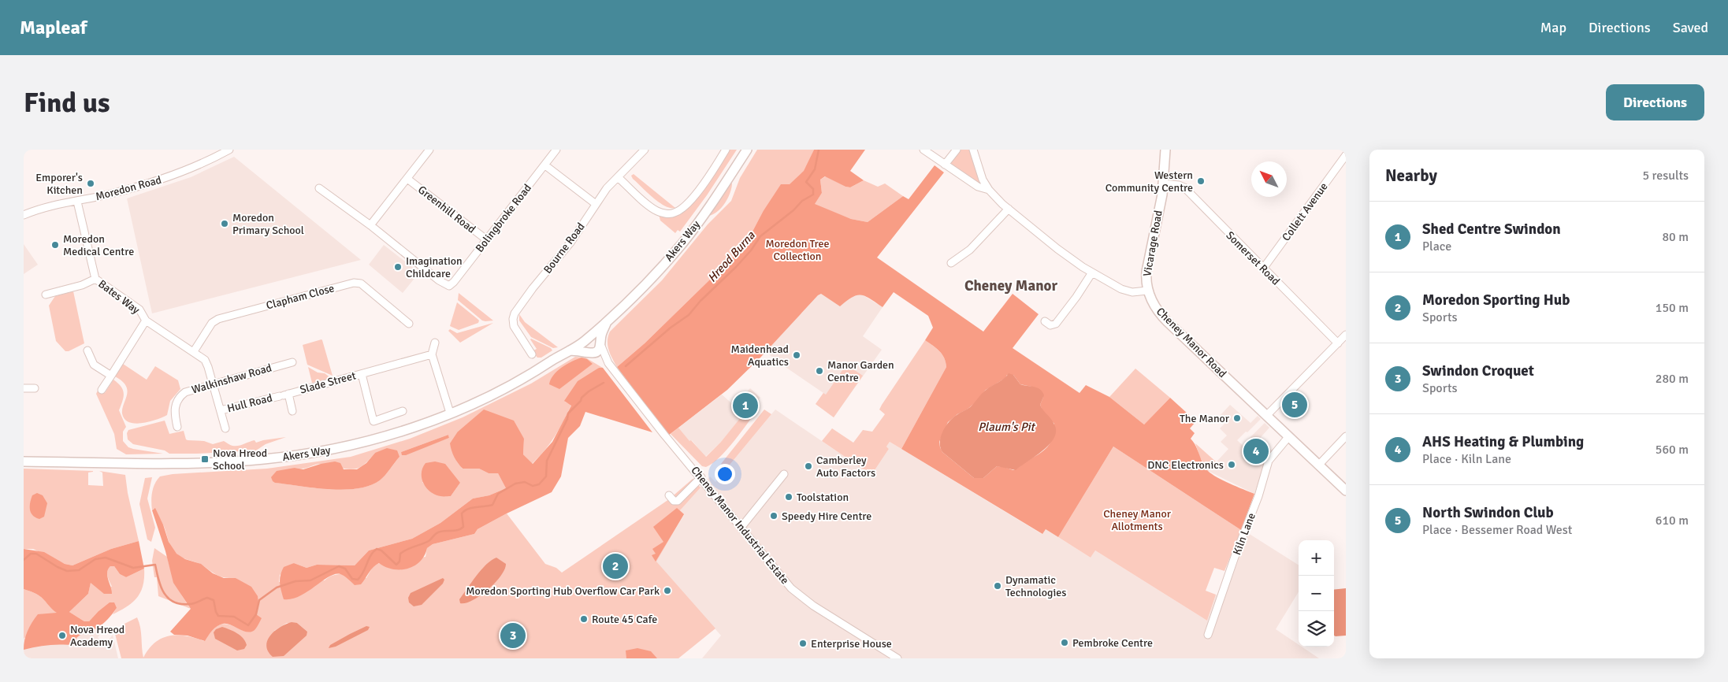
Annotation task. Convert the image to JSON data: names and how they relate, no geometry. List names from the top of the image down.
{
  "streets": {
    "main road": ["Akers Way", "Vicarage Road", "Cheney Manor Road"],
    "street": [
      "Moredon Road",
      "Greenhill Road",
      "Collett Avenue",
      "Bolingbroke Road",
      "Bourne Road",
      "Somerset Road",
      "Bates Way",
      "Clapham Close",
      "Walkinshaw Road",
      "Slade Street",
      "Hull Road",
      "Cheney Manor Industrial Estate",
      "Kiln Lane"
    ]
  },
  "crossings": [
    ["Moredon Road", "Bates Way"],
    ["Greenhill Road", "Bolingbroke Road"],
    ["Collett Avenue", "Somerset Road"],
    ["Akers Way", "Cheney Manor Industrial Estate"],
    ["Vicarage Road", "Somerset Road"],
    ["Vicarage Road", "Cheney Manor Road"],
    ["Bates Way", "Clapham Close"],
    ["Bates Way", "Walkinshaw Road"],
    ["Bates Way", "Hull Road"],
    ["Cheney Manor Road", "Kiln Lane"],
    ["Walkinshaw Road", "Hull Road"],
    ["Slade Street", "Hull Road"]
  ],
  "districts": ["Cheney Manor"],
  "water": ["Hreod Burna", "Plaum's Pit"],
  "parks": ["Moredon Tree Collection", "Cheney Manor Allotments"],
  "places": {
    "other": [
      "Western Community Centre",
      "Emporer's Kitchen",
      "Moredon Primary School",
      "Moredon Medical Centre",
      "Imagination Childcare",
      "Maidenhead Aquatics",
      "Manor Garden Centre",
      "The Manor",
      "DNC Electronics",
      "Camberley Auto Factors",
      "Toolstation",
      "Speedy Hire Centre",
      "Dynamatic Technologies",
      "Moredon Sporting Hub Overflow Car Park",
      "Route 45 Cafe",
      "Nova Hreod Academy",
      "Pembroke Centre",
      "Enterprise House"
    ],
    "transit": ["Nova Hreod School"]
  },
  "north": "top left",
  "page": {
    "header": "Mapleaf",
    "nav": ["Map", "Directions", "Saved"],
    "buttons": "Directions",
    "title": "Find us",
    "heading": ["Nearby", "5 results"],
    "list": [
      {
        "mark": "1",
        "name": "Shed Centre Swindon",
        "note": "Place",
        "value": "80 m"
      },
      {
        "mark": "2",
        "name": "Moredon Sporting Hub",
        "note": "Sports",
        "value": "150 m"
      },
      {
        "mark": "3",
        "name": "Swindon Croquet",
        "note": "Sports",
        "value": "280 m"
      },
      {
        "mark": "4",
        "name": "AHS Heating & Plumbing",
        "note": "Place · Kiln Lane",
        "value": "560 m"
      },
      {
        "mark": "5",
        "name": "North Swindon Club",
        "note": "Place · Bessemer Road West",
        "value": "610 m"
      }
    ],
    "pins": [
      "5",
      "1",
      "4",
      "2",
      "3"
    ],
    "map_buttons": ["+", "−"]
  }
}
